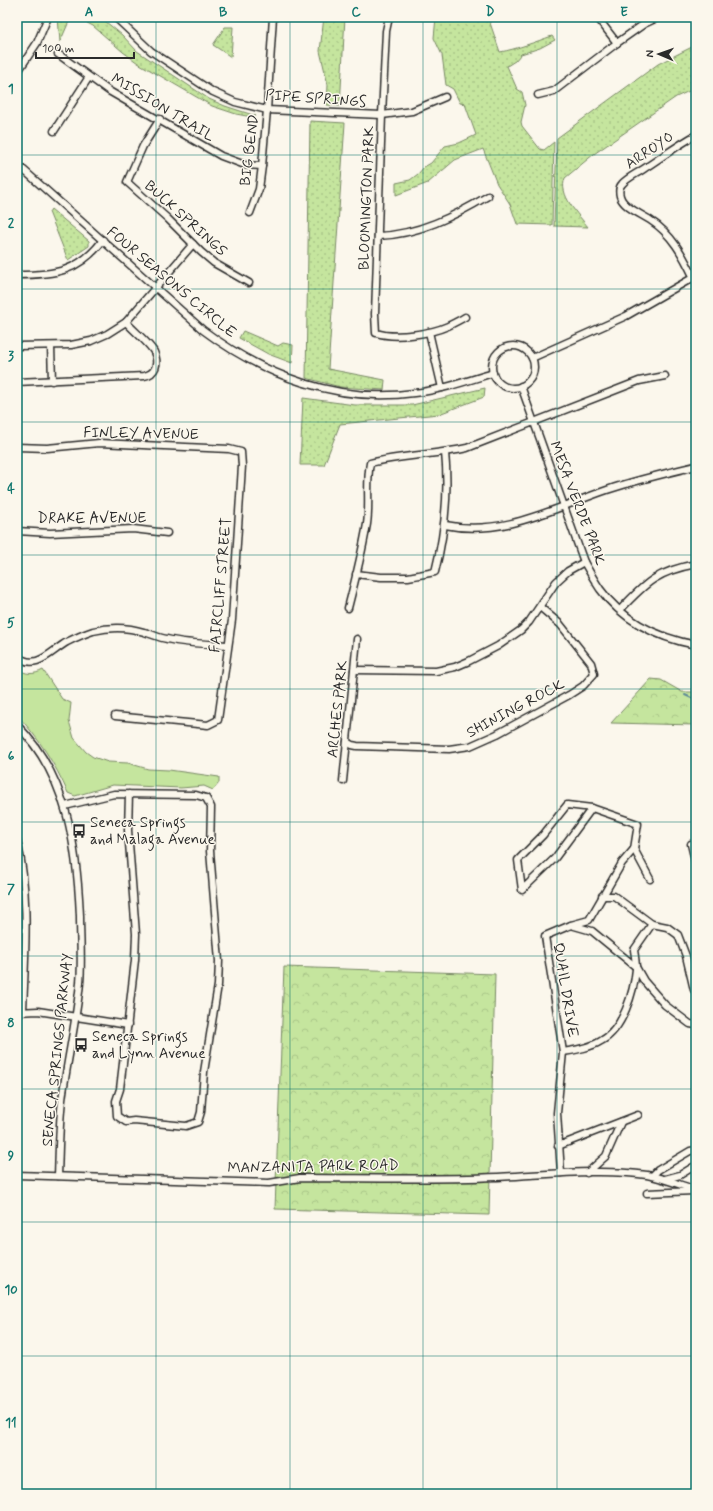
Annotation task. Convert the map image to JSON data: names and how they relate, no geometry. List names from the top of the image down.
{
  "streets": {
    "street": [
      "PIPE SPRINGS",
      "MISSION TRAIL",
      "BIG BEND",
      "ARROYO",
      "BLOOMINGTON PARK",
      "BUCK SPRINGS",
      "FOUR SEASONS CIRCLE",
      "FINLEY AVENUE",
      "MESA VERDE PARK",
      "DRAKE AVENUE",
      "FAIRCLIFF STREET",
      "SHINING ROCK",
      "ARCHES PARK",
      "QUAIL DRIVE",
      "SENECA SPRINGS PARKWAY",
      "MANZANITA PARK ROAD"
    ]
  },
  "crossings": [
    ["PIPE SPRINGS", "BIG BEND"],
    ["PIPE SPRINGS", "BLOOMINGTON PARK"],
    ["MISSION TRAIL", "BIG BEND"],
    ["MISSION TRAIL", "BUCK SPRINGS"],
    ["FOUR SEASONS CIRCLE", "MESA VERDE PARK"],
    ["FINLEY AVENUE", "FAIRCLIFF STREET"],
    ["SHINING ROCK", "ARCHES PARK"],
    ["SENECA SPRINGS PARKWAY", "MANZANITA PARK ROAD"]
  ],
  "places": {
    "bus stop": ["Seneca Springs and Malaga Avenue", "Seneca Springs and Lynn Avenue"]
  },
  "scale_bar": "100 m",
  "north": "left",
  "grid": {
    "columns": [
      "A",
      "B",
      "C",
      "D",
      "E"
    ],
    "rows": [
      "1",
      "2",
      "3",
      "4",
      "5",
      "6",
      "7",
      "8",
      "9",
      "10",
      "11"
    ]
  }
}
